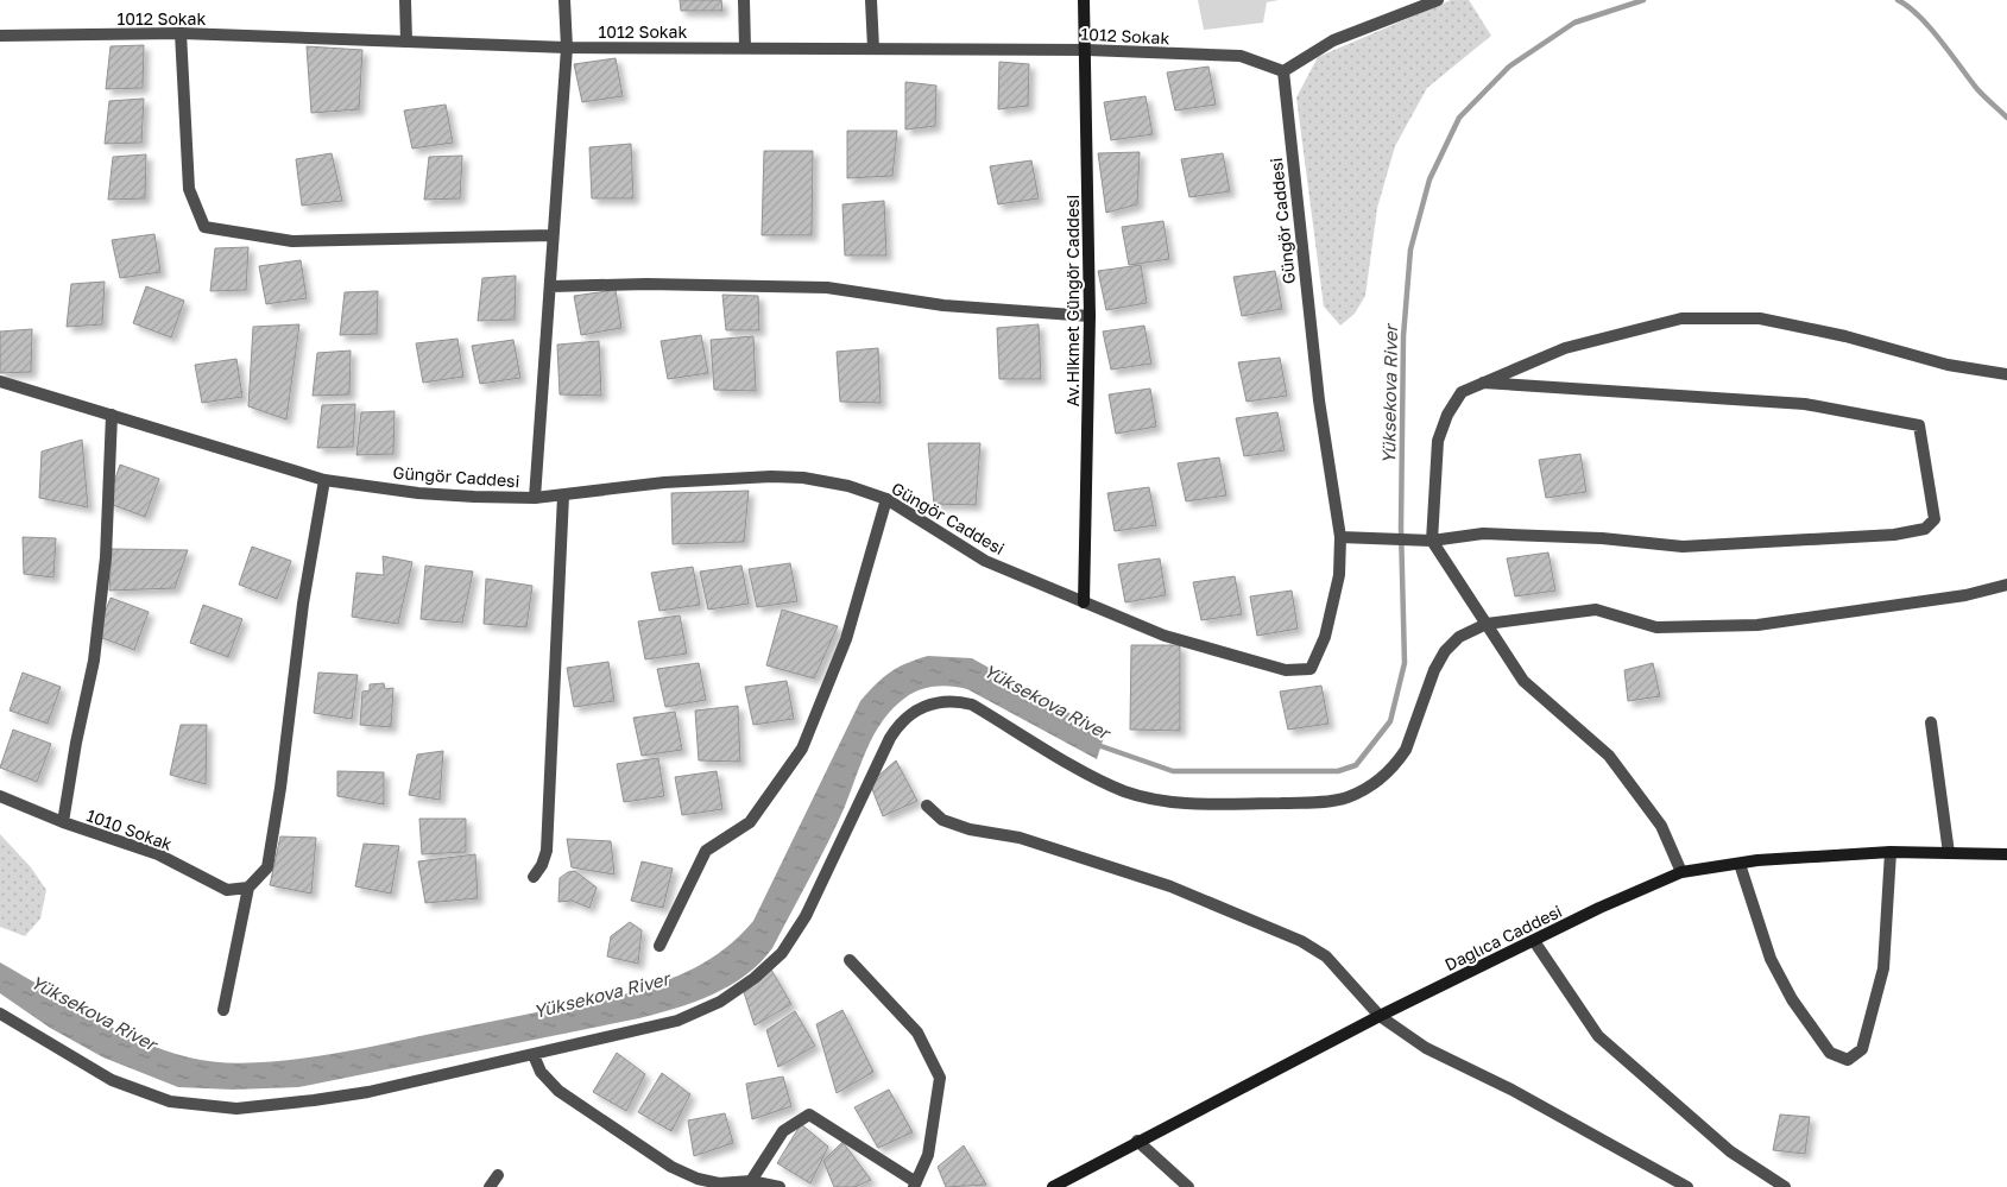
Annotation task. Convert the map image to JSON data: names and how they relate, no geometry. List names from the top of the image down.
{
  "streets": {
    "main road": ["Av.Hikmet Güngör Caddesi", "Dağlıca Caddesi"],
    "street": ["1012 Sokak", "Güngör Caddesi", "1010 Sokak"]
  },
  "crossings": [
    ["1012 Sokak", "Güngör Caddesi"],
    ["1012 Sokak", "Av.Hikmet Güngör Caddesi"],
    ["Güngör Caddesi", "Av.Hikmet Güngör Caddesi"]
  ],
  "water": ["Yüksekova River"]
}
